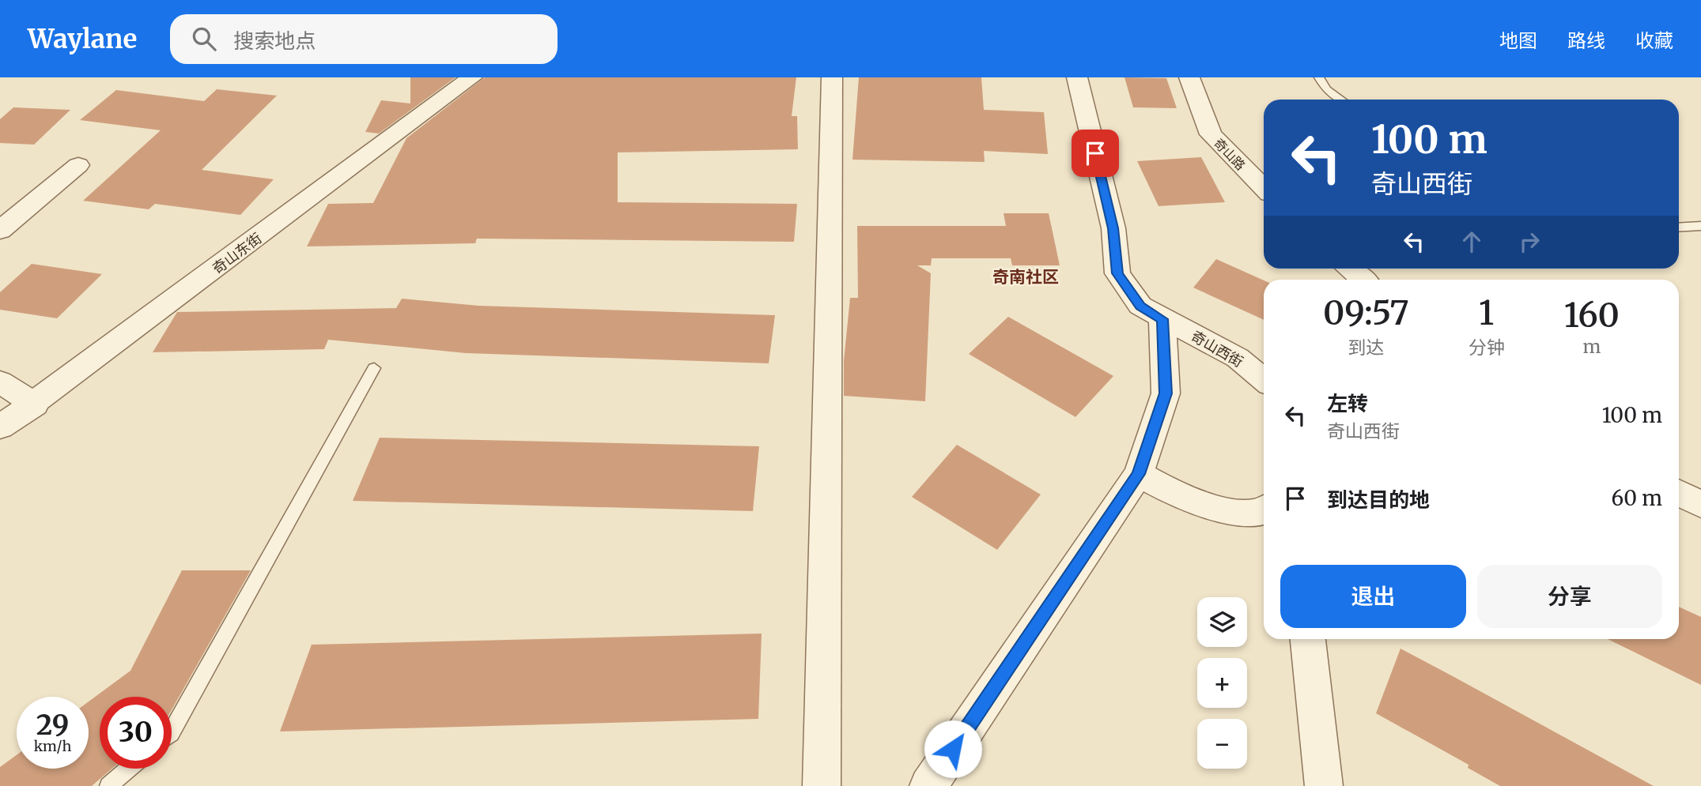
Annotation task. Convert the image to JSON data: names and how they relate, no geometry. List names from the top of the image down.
{
  "streets": {
    "street": ["奇山路", "奇山东街", "奇山西街"]
  },
  "districts": ["奇南社区"],
  "page": {
    "header": "Waylane",
    "search": "搜索地点",
    "nav": ["地图", "路线", "收藏"],
    "turn": ["100 m", "奇山西街"],
    "eta": [
      "09:57",
      "到达",
      "1",
      "分钟",
      "160",
      "m"
    ],
    "list": [
      {
        "name": "左转",
        "note": "奇山西街",
        "value": "100 m"
      },
      {
        "name": "到达目的地",
        "value": "60 m"
      }
    ],
    "buttons": ["退出", "分享"],
    "map_buttons": ["+", "−"],
    "speed": "29 km/h",
    "limit": "30"
  }
}
